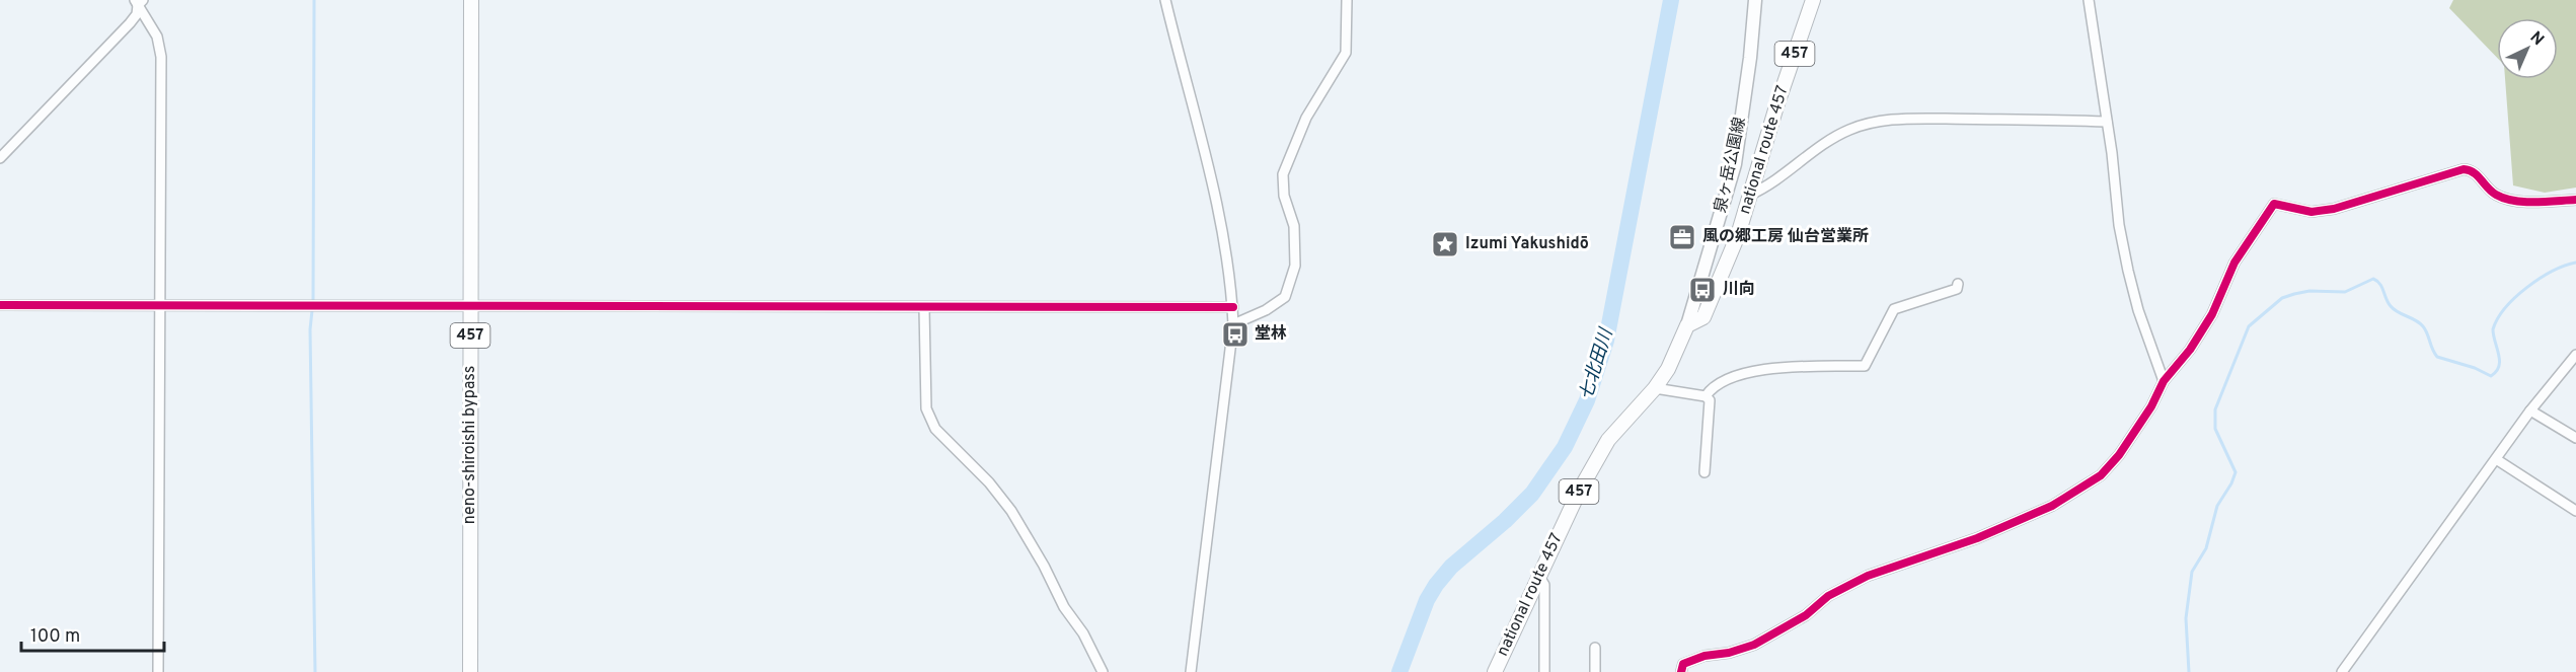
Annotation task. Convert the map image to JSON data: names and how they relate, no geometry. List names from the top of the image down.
{
  "streets": {
    "highway": ["457", "national route 457", "neno-shiroishi bypass"],
    "main road": ["泉ヶ岳公園線"]
  },
  "crossings": [
    ["national route 457", "泉ヶ岳公園線"]
  ],
  "water": ["七北田川"],
  "places": {
    "office": ["風の郷工房 仙台営業所"],
    "place": ["Izumi Yakushidō"],
    "bus stop": ["川向", "堂林"]
  },
  "scale_bar": "100 m",
  "north": "top right"
}
